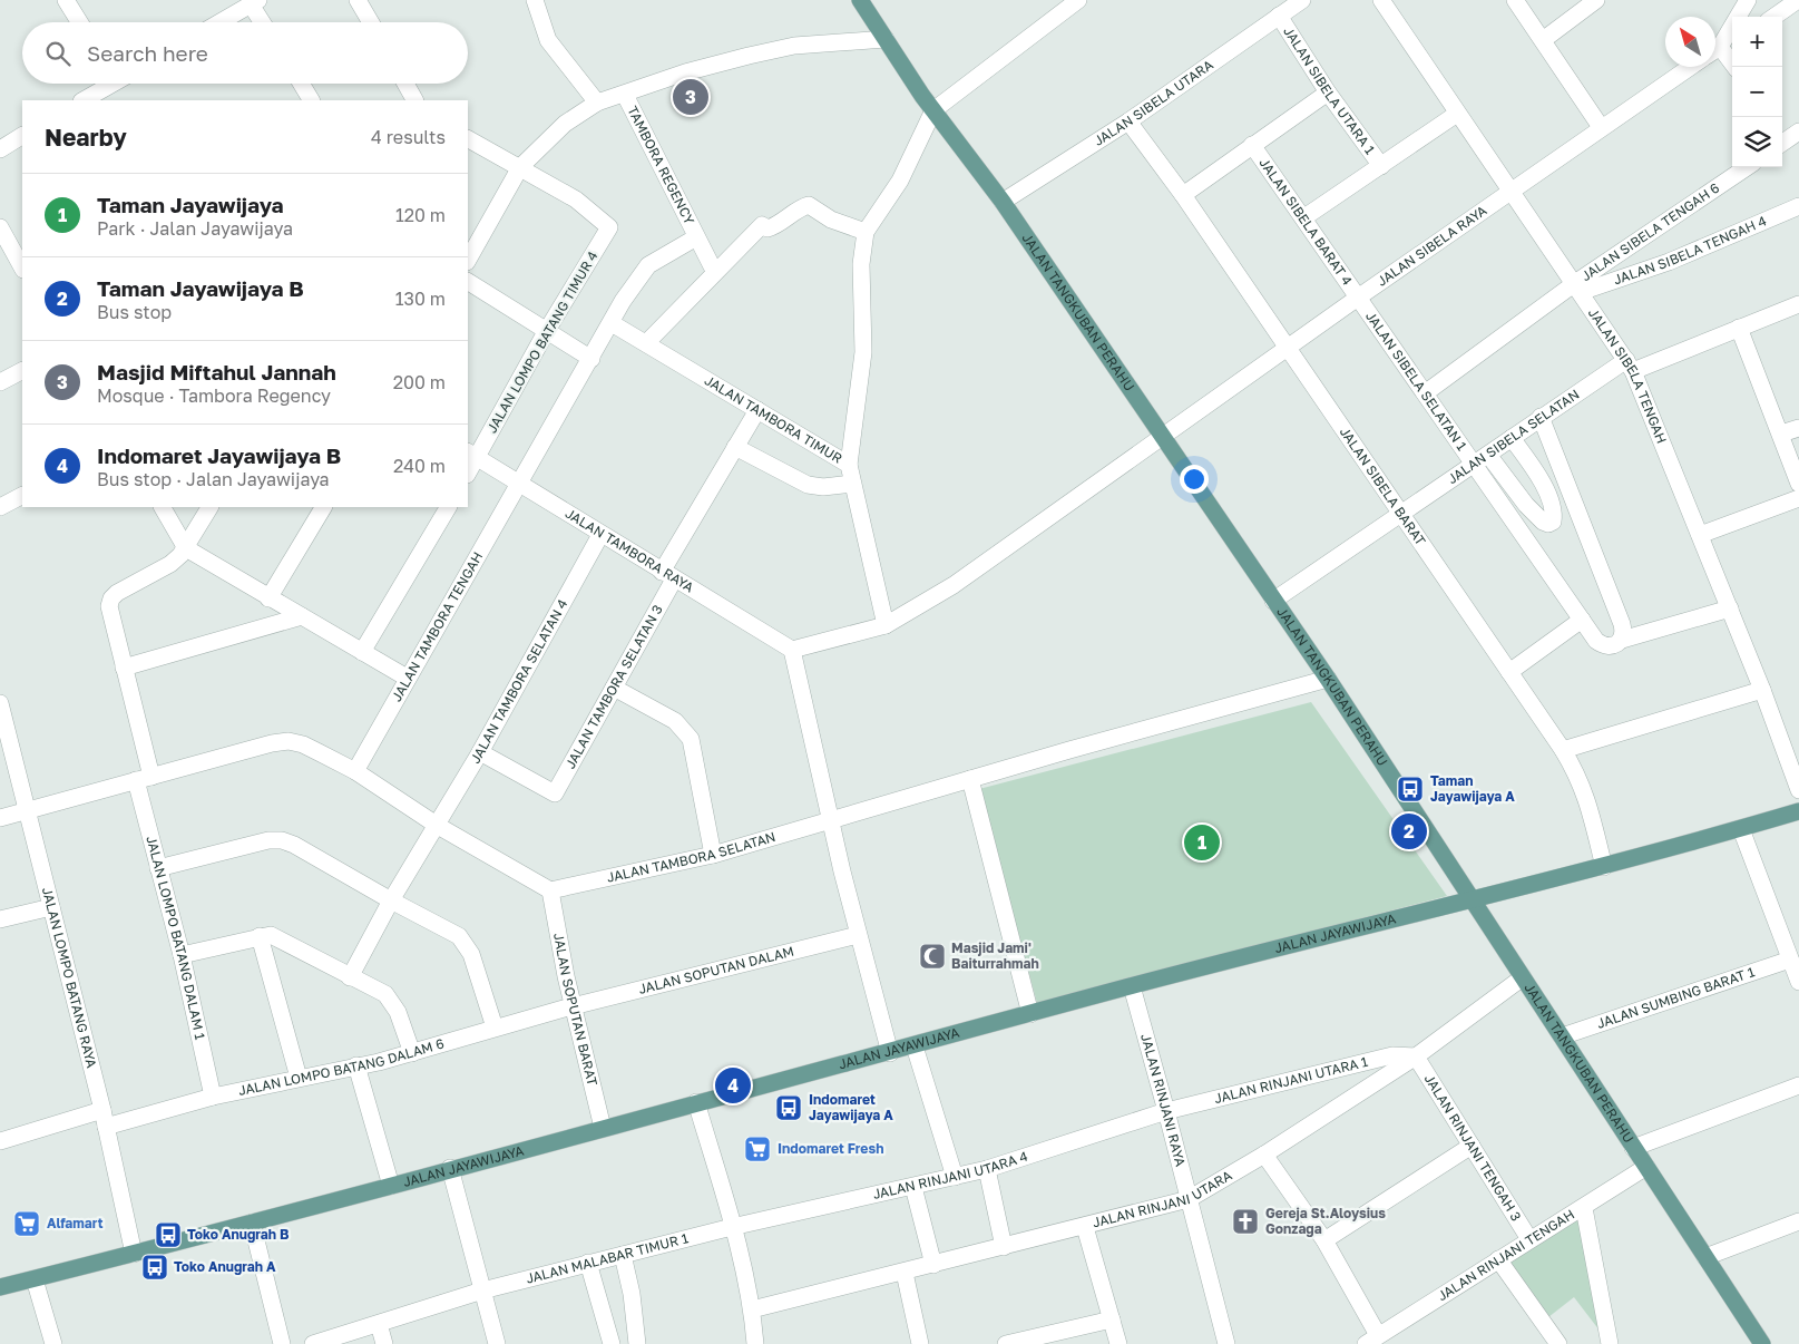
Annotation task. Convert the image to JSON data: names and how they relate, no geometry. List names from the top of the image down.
{
  "streets": {
    "main road": ["JALAN TANGKUBAN PERAHU", "JALAN JAYAWIJAYA"],
    "street": [
      "JALAN SIBELA UTARA 1",
      "JALAN SIBELA UTARA",
      "TAMBORA REGENCY",
      "JALAN SIBELA BARAT 4",
      "JALAN SIBELA TENGAH 6",
      "JALAN SIBELA RAYA",
      "JALAN SIBELA TENGAH 4",
      "JALAN LOMPO BATANG TIMUR 4",
      "JALAN SIBELA TENGAH",
      "JALAN SIBELA SELATAN 1",
      "JALAN TAMBORA TIMUR",
      "JALAN SIBELA SELATAN",
      "JALAN SIBELA BARAT",
      "JALAN TAMBORA RAYA",
      "JALAN TAMBORA TENGAH",
      "JALAN TAMBORA SELATAN 4",
      "JALAN TAMBORA SELATAN 3",
      "JALAN TAMBORA SELATAN",
      "JALAN LOMPO BATANG DALAM 1",
      "JALAN SOPUTAN DALAM",
      "JALAN LOMPO BATANG RAYA",
      "JALAN SUMBING BARAT 1",
      "JALAN SOPUTAN BARAT",
      "JALAN LOMPO BATANG DALAM 6",
      "JALAN RINJANI UTARA 1",
      "JALAN RINJANI RAYA",
      "JALAN RINJANI TENGAH 3",
      "JALAN RINJANI UTARA 4",
      "JALAN RINJANI UTARA",
      "JALAN RINJANI TENGAH",
      "JALAN MALABAR TIMUR 1"
    ]
  },
  "crossings": [
    ["JALAN SIBELA UTARA 1", "JALAN SIBELA UTARA"],
    ["JALAN SIBELA UTARA", "JALAN TANGKUBAN PERAHU"],
    ["JALAN SIBELA UTARA", "JALAN SIBELA BARAT"],
    ["TAMBORA REGENCY", "JALAN TAMBORA TIMUR"],
    ["TAMBORA REGENCY", "JALAN TAMBORA TENGAH"],
    ["JALAN SIBELA BARAT 4", "JALAN SIBELA RAYA"],
    ["JALAN SIBELA BARAT 4", "JALAN SIBELA SELATAN 1"],
    ["JALAN SIBELA TENGAH 6", "JALAN SIBELA TENGAH 4"],
    ["JALAN SIBELA TENGAH 6", "JALAN SIBELA TENGAH"],
    ["JALAN SIBELA TENGAH 6", "JALAN SIBELA SELATAN 1"],
    ["JALAN SIBELA RAYA", "JALAN TANGKUBAN PERAHU"],
    ["JALAN SIBELA RAYA", "JALAN SIBELA TENGAH"],
    ["JALAN SIBELA RAYA", "JALAN SIBELA SELATAN 1"],
    ["JALAN SIBELA RAYA", "JALAN TAMBORA TIMUR"],
    ["JALAN SIBELA RAYA", "JALAN SIBELA BARAT"],
    ["JALAN SIBELA RAYA", "JALAN TAMBORA RAYA"],
    ["JALAN SIBELA TENGAH 4", "JALAN SIBELA TENGAH"],
    ["JALAN TANGKUBAN PERAHU", "JALAN SIBELA SELATAN"],
    ["JALAN TANGKUBAN PERAHU", "JALAN TAMBORA SELATAN"],
    ["JALAN TANGKUBAN PERAHU", "JALAN JAYAWIJAYA"],
    ["JALAN TANGKUBAN PERAHU", "JALAN SUMBING BARAT 1"],
    ["JALAN TANGKUBAN PERAHU", "JALAN RINJANI UTARA"],
    ["JALAN TANGKUBAN PERAHU", "JALAN RINJANI TENGAH"],
    ["JALAN LOMPO BATANG TIMUR 4", "JALAN TAMBORA RAYA"],
    ["JALAN SIBELA TENGAH", "JALAN SIBELA SELATAN"],
    ["JALAN SIBELA SELATAN 1", "JALAN SIBELA SELATAN"],
    ["JALAN TAMBORA TIMUR", "JALAN TAMBORA SELATAN 3"],
    ["JALAN SIBELA SELATAN", "JALAN SIBELA BARAT"],
    ["JALAN SIBELA BARAT", "JALAN JAYAWIJAYA"],
    ["JALAN TAMBORA RAYA", "JALAN TAMBORA TENGAH"],
    ["JALAN TAMBORA RAYA", "JALAN TAMBORA SELATAN 4"],
    ["JALAN TAMBORA RAYA", "JALAN TAMBORA SELATAN 3"],
    ["JALAN TAMBORA SELATAN 4", "JALAN TAMBORA SELATAN 3"],
    ["JALAN TAMBORA SELATAN", "JALAN SOPUTAN BARAT"],
    ["JALAN JAYAWIJAYA", "JALAN LOMPO BATANG RAYA"],
    ["JALAN JAYAWIJAYA", "JALAN SOPUTAN BARAT"],
    ["JALAN JAYAWIJAYA", "JALAN RINJANI RAYA"],
    ["JALAN LOMPO BATANG DALAM 1", "JALAN LOMPO BATANG DALAM 6"],
    ["JALAN SOPUTAN DALAM", "JALAN SOPUTAN BARAT"],
    ["JALAN SOPUTAN DALAM", "JALAN LOMPO BATANG DALAM 6"],
    ["JALAN LOMPO BATANG RAYA", "JALAN LOMPO BATANG DALAM 6"],
    ["JALAN SOPUTAN BARAT", "JALAN LOMPO BATANG DALAM 6"],
    ["JALAN RINJANI UTARA 1", "JALAN RINJANI RAYA"],
    ["JALAN RINJANI UTARA 1", "JALAN RINJANI TENGAH 3"],
    ["JALAN RINJANI UTARA 1", "JALAN RINJANI UTARA 4"],
    ["JALAN RINJANI UTARA 1", "JALAN RINJANI UTARA"],
    ["JALAN RINJANI RAYA", "JALAN RINJANI UTARA 4"],
    ["JALAN RINJANI RAYA", "JALAN RINJANI UTARA"],
    ["JALAN RINJANI TENGAH 3", "JALAN RINJANI UTARA"],
    ["JALAN RINJANI TENGAH 3", "JALAN RINJANI TENGAH"],
    ["JALAN RINJANI UTARA 4", "JALAN MALABAR TIMUR 1"]
  ],
  "places": {
    "bus stop": [
      "Taman Jayawijaya A",
      "Indomaret Jayawijaya A",
      "Toko Anugrah B",
      "Toko Anugrah A"
    ],
    "mosque": ["Masjid Jami' Baiturrahmah"],
    "supermarket": ["Indomaret Fresh", "Alfamart"],
    "church": ["Gereja St.Aloysius Gonzaga"]
  },
  "north": "top left",
  "page": {
    "map_buttons": ["+", "−"],
    "search": "Search here",
    "pins": [
      "3",
      "2",
      "1",
      "4"
    ],
    "heading": ["Nearby", "4 results"],
    "list": [
      {
        "mark": "1",
        "name": "Taman Jayawijaya",
        "note": "Park · Jalan Jayawijaya",
        "value": "120 m"
      },
      {
        "mark": "2",
        "name": "Taman Jayawijaya B",
        "note": "Bus stop",
        "value": "130 m"
      },
      {
        "mark": "3",
        "name": "Masjid Miftahul Jannah",
        "note": "Mosque · Tambora Regency",
        "value": "200 m"
      },
      {
        "mark": "4",
        "name": "Indomaret Jayawijaya B",
        "note": "Bus stop · Jalan Jayawijaya",
        "value": "240 m"
      }
    ]
  }
}
